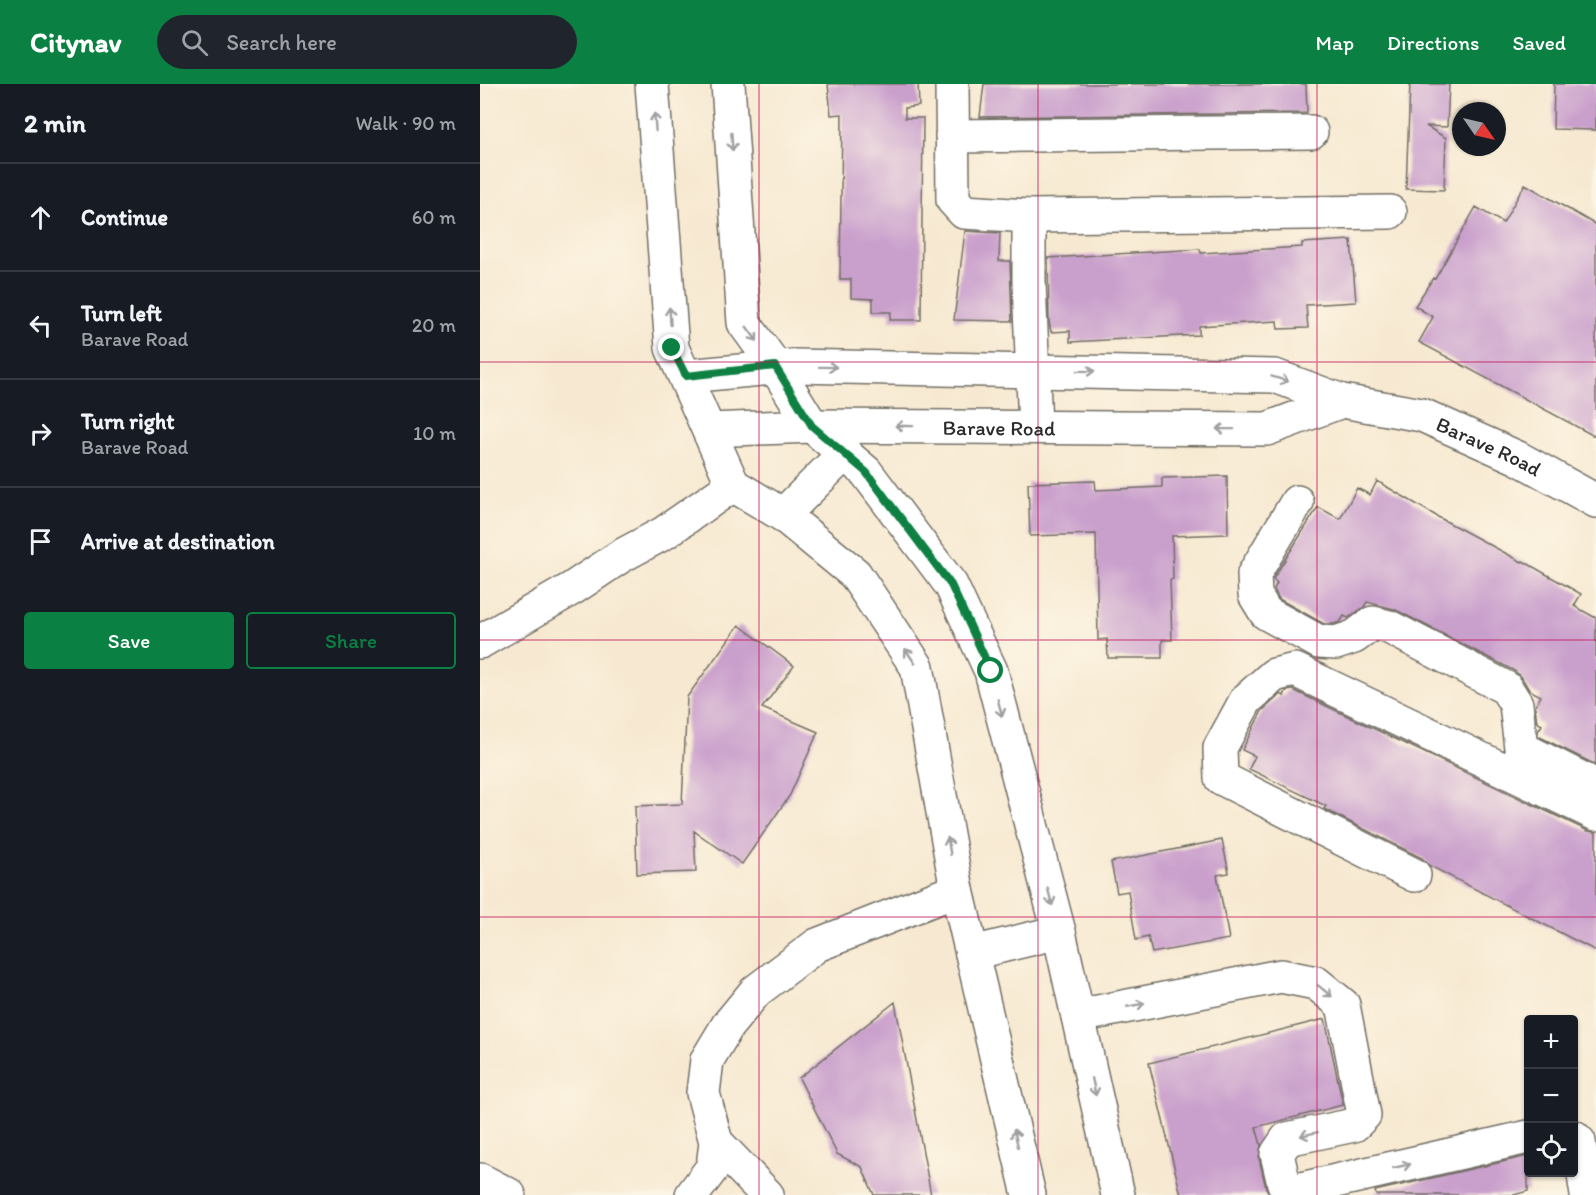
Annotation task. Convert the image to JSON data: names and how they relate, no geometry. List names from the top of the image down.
{
  "streets": {
    "street": ["Barave Road"]
  },
  "north": "bottom right",
  "page": {
    "header": "Citynav",
    "search": "Search here",
    "nav": ["Map", "Directions", "Saved"],
    "heading": ["2 min", "Walk · 90 m"],
    "list": [
      ["Continue", "60 m"],
      ["Turn left", "Barave Road", "20 m"],
      ["Turn right", "Barave Road", "10 m"],
      "Arrive at destination"
    ],
    "buttons": ["Save", "Share"],
    "map_buttons": ["+", "−"]
  }
}
